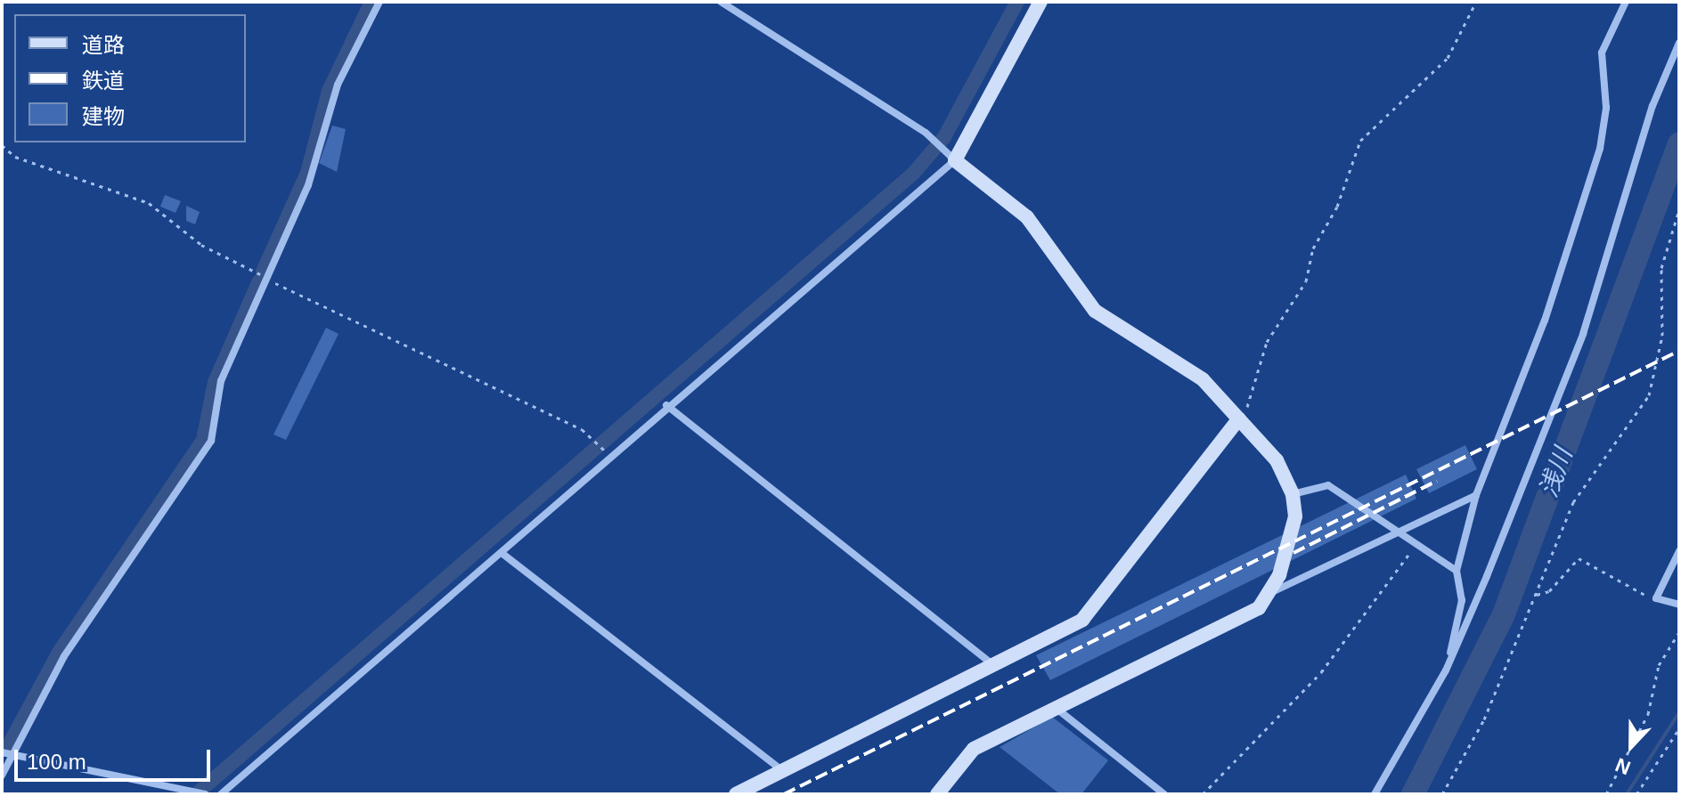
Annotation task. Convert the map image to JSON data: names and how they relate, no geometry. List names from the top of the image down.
{
  "water": ["浅川"],
  "legend": ["道路", "鉄道", "建物"],
  "scale_bar": "100 m",
  "north": "bottom"
}
